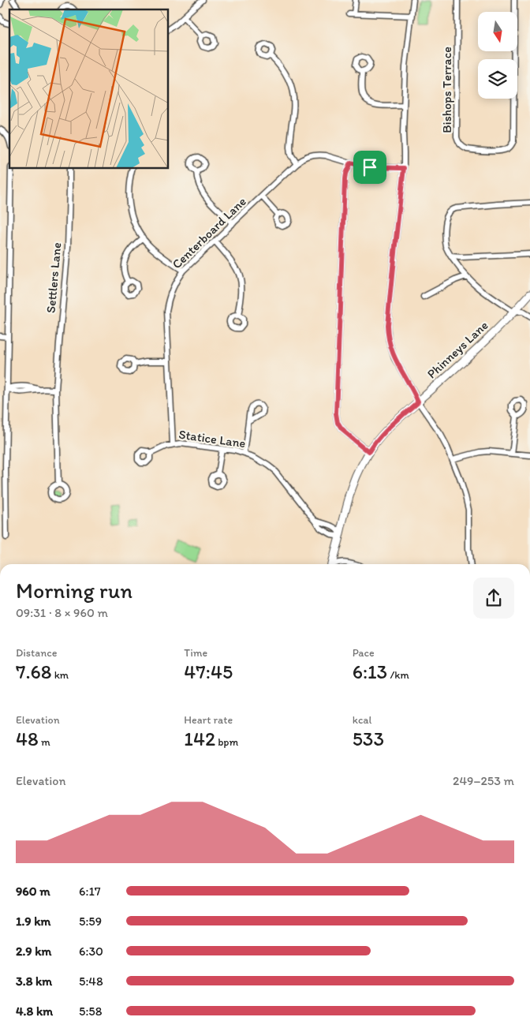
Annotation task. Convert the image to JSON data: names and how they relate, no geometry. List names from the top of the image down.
{
  "streets": {
    "main road": ["Phinneys Lane"],
    "street": [
      "Bishops Terrace",
      "Centerboard Lane",
      "Settlers Lane",
      "Statice Lane"
    ]
  },
  "crossings": [
    ["Centerboard Lane", "Statice Lane"],
    ["Phinneys Lane", "Statice Lane"]
  ],
  "north": "bottom",
  "page": {
    "heading": ["Morning run", "09:31 · 8 × 960 m"],
    "stats": [
      ["Distance", "7.68 km"],
      ["Time", "47:45"],
      ["Pace", "6:13 /km"],
      ["Elevation", "48 m"],
      ["Heart rate", "142 bpm"],
      ["kcal", "533"]
    ],
    "chart": ["Elevation", "249–253 m"],
    "list": [
      {
        "name": "960 m",
        "note": "6:17"
      },
      {
        "name": "1.9 km",
        "note": "5:59"
      },
      {
        "name": "2.9 km",
        "note": "6:30"
      },
      {
        "name": "3.8 km",
        "note": "5:48"
      },
      {
        "name": "4.8 km",
        "note": "5:58"
      }
    ]
  }
}
